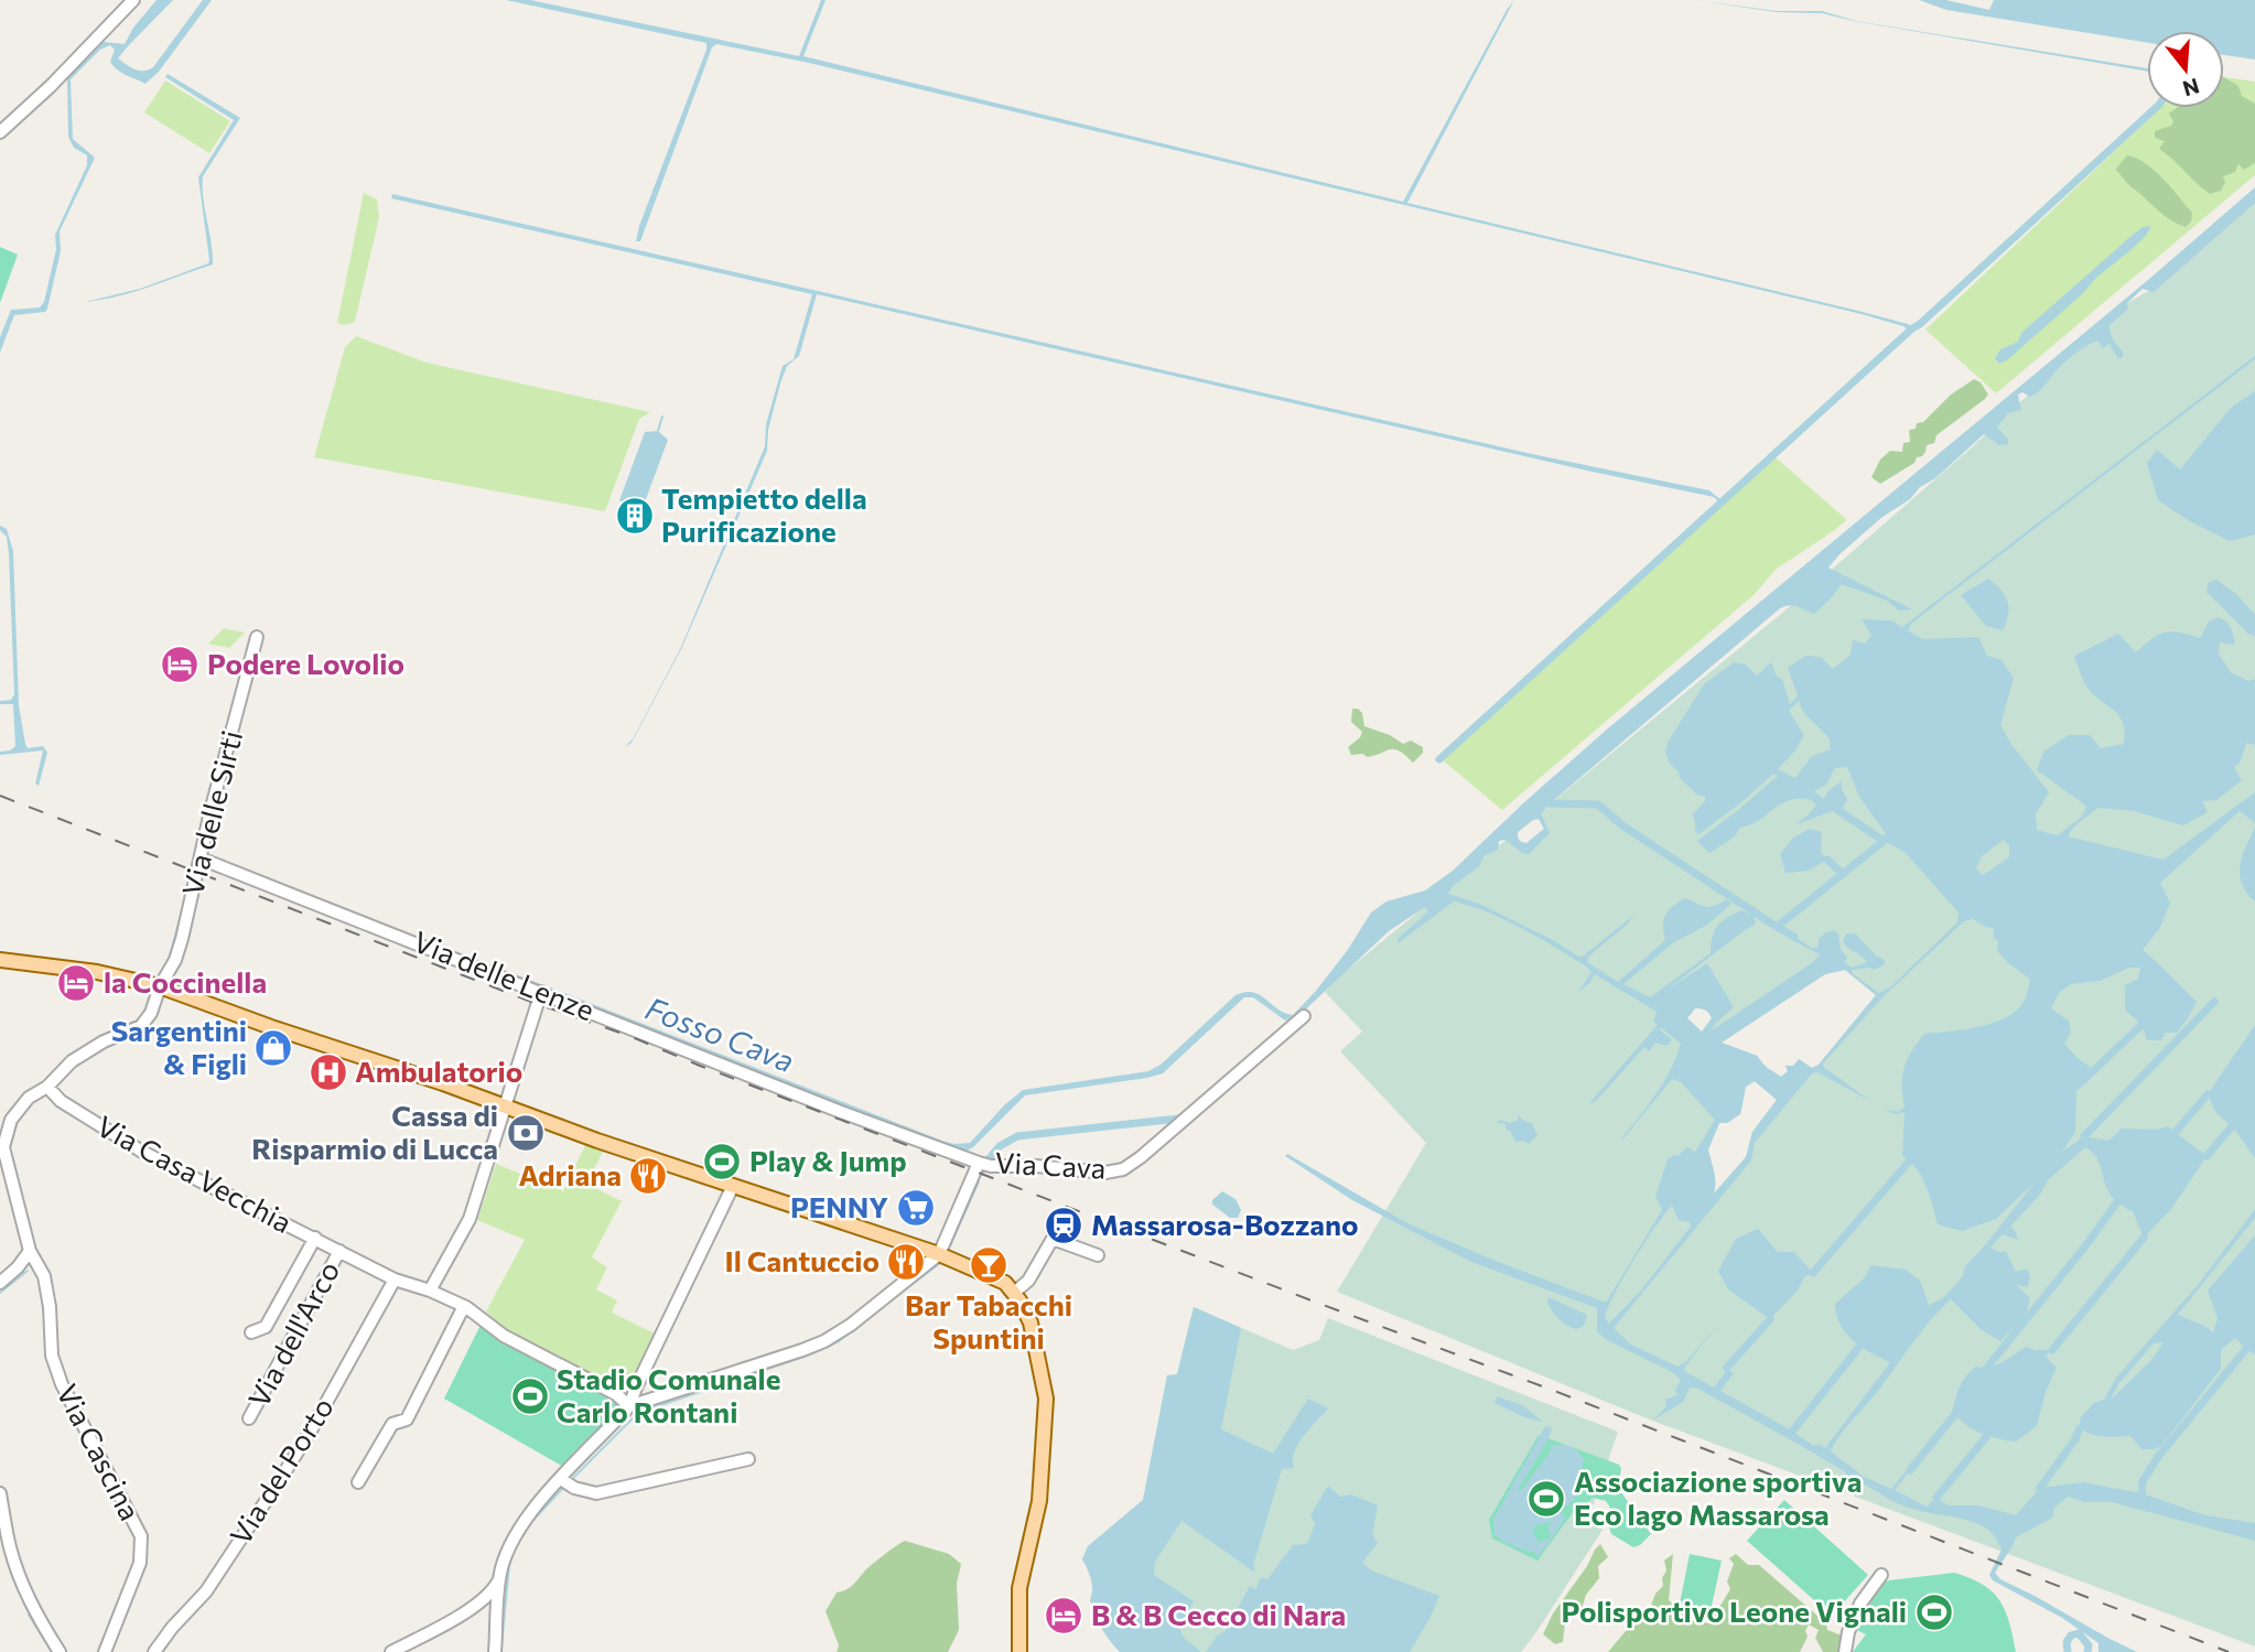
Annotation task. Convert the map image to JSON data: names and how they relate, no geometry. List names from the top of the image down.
{
  "streets": {
    "street": [
      "Via delle Sirti",
      "Via delle Lenze",
      "Via Cava",
      "Via Casa Vecchia",
      "Via dell'Arco",
      "Via Cascina",
      "Via del Porto"
    ]
  },
  "crossings": [
    ["Via delle Sirti", "Via delle Lenze"],
    ["Via delle Sirti", "Via Casa Vecchia"],
    ["Via delle Sirti", "Via Cascina"],
    ["Via delle Lenze", "Via Cava"],
    ["Via Casa Vecchia", "Via dell'Arco"],
    ["Via Casa Vecchia", "Via Cascina"],
    ["Via Casa Vecchia", "Via del Porto"]
  ],
  "water": ["Fosso Cava"],
  "places": {
    "building": ["Tempietto della Purificazione"],
    "hotel": ["Podere Lovolio", "la Coccinella", "B & B Cecco di Nara"],
    "shop": ["Sargentini & Figli"],
    "hospital": ["Ambulatorio"],
    "bank": ["Cassa di Risparmio di Lucca"],
    "sports": [
      "Play & Jump",
      "Stadio Comunale Carlo Rontani",
      "Associazione sportiva Eco lago Massarosa",
      "Polisportivo Leone Vignali"
    ],
    "restaurant": ["Adriana", "Il Cantuccio"],
    "supermarket": ["PENNY"],
    "station": ["Massarosa-Bozzano"],
    "bar": ["Bar Tabacchi Spuntini"]
  },
  "north": "bottom"
}
